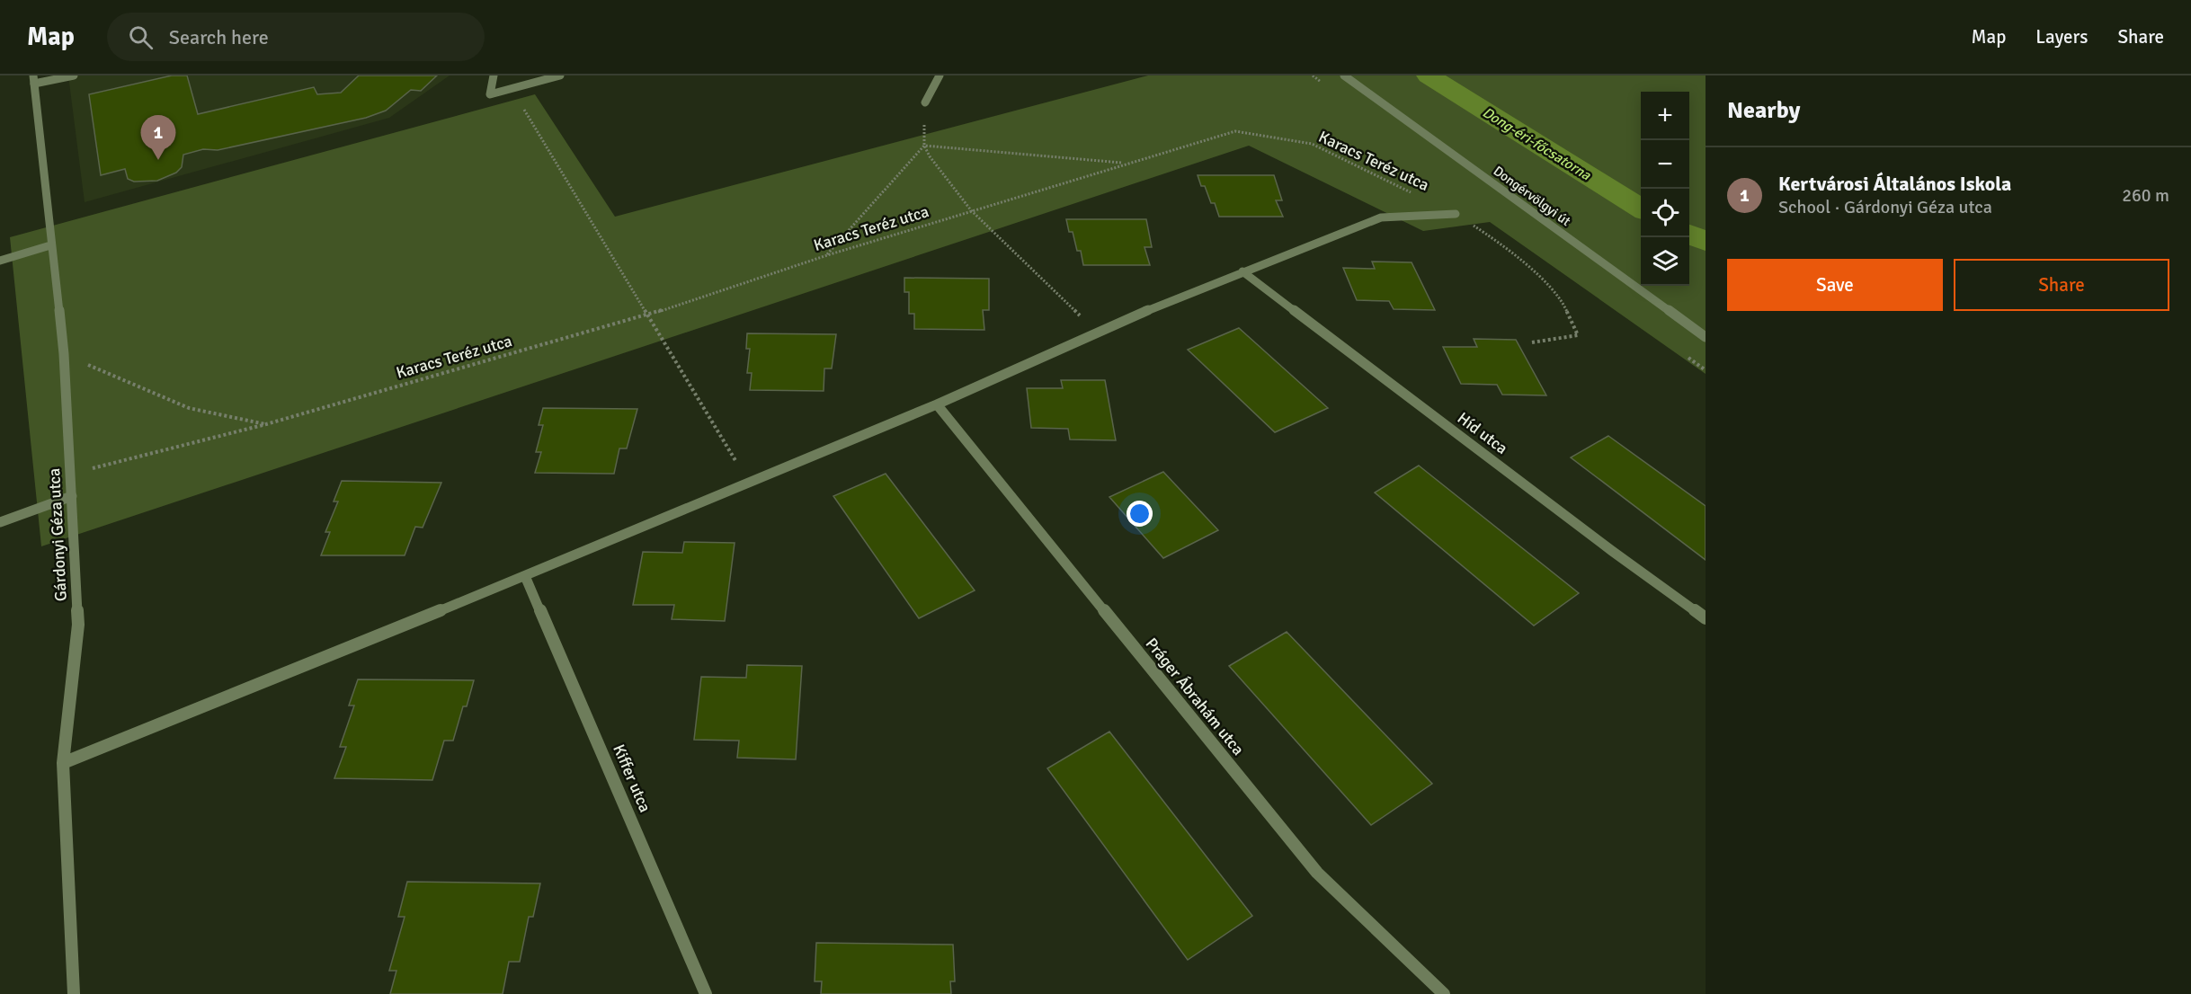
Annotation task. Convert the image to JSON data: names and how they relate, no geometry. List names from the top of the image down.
{
  "streets": {
    "street": [
      "Dongérvölgyi út",
      "Híd utca",
      "Gárdonyi Géza utca",
      "Práger Ábrahám utca",
      "Kiffer utca"
    ],
    "path": ["Karacs Teréz utca"]
  },
  "crossings": [
    ["Karacs Teréz utca", "Gárdonyi Géza utca"]
  ],
  "water": ["Dong-éri-főcsatorna"],
  "page": {
    "header": "Map",
    "search": "Search here",
    "nav": ["Map", "Layers", "Share"],
    "heading": "Nearby",
    "map_buttons": ["+", "−"],
    "pins": "1",
    "list": [
      {
        "mark": "1",
        "name": "Kertvárosi Általános Iskola",
        "note": "School · Gárdonyi Géza utca",
        "value": "260 m"
      }
    ],
    "buttons": ["Save", "Share"]
  }
}
